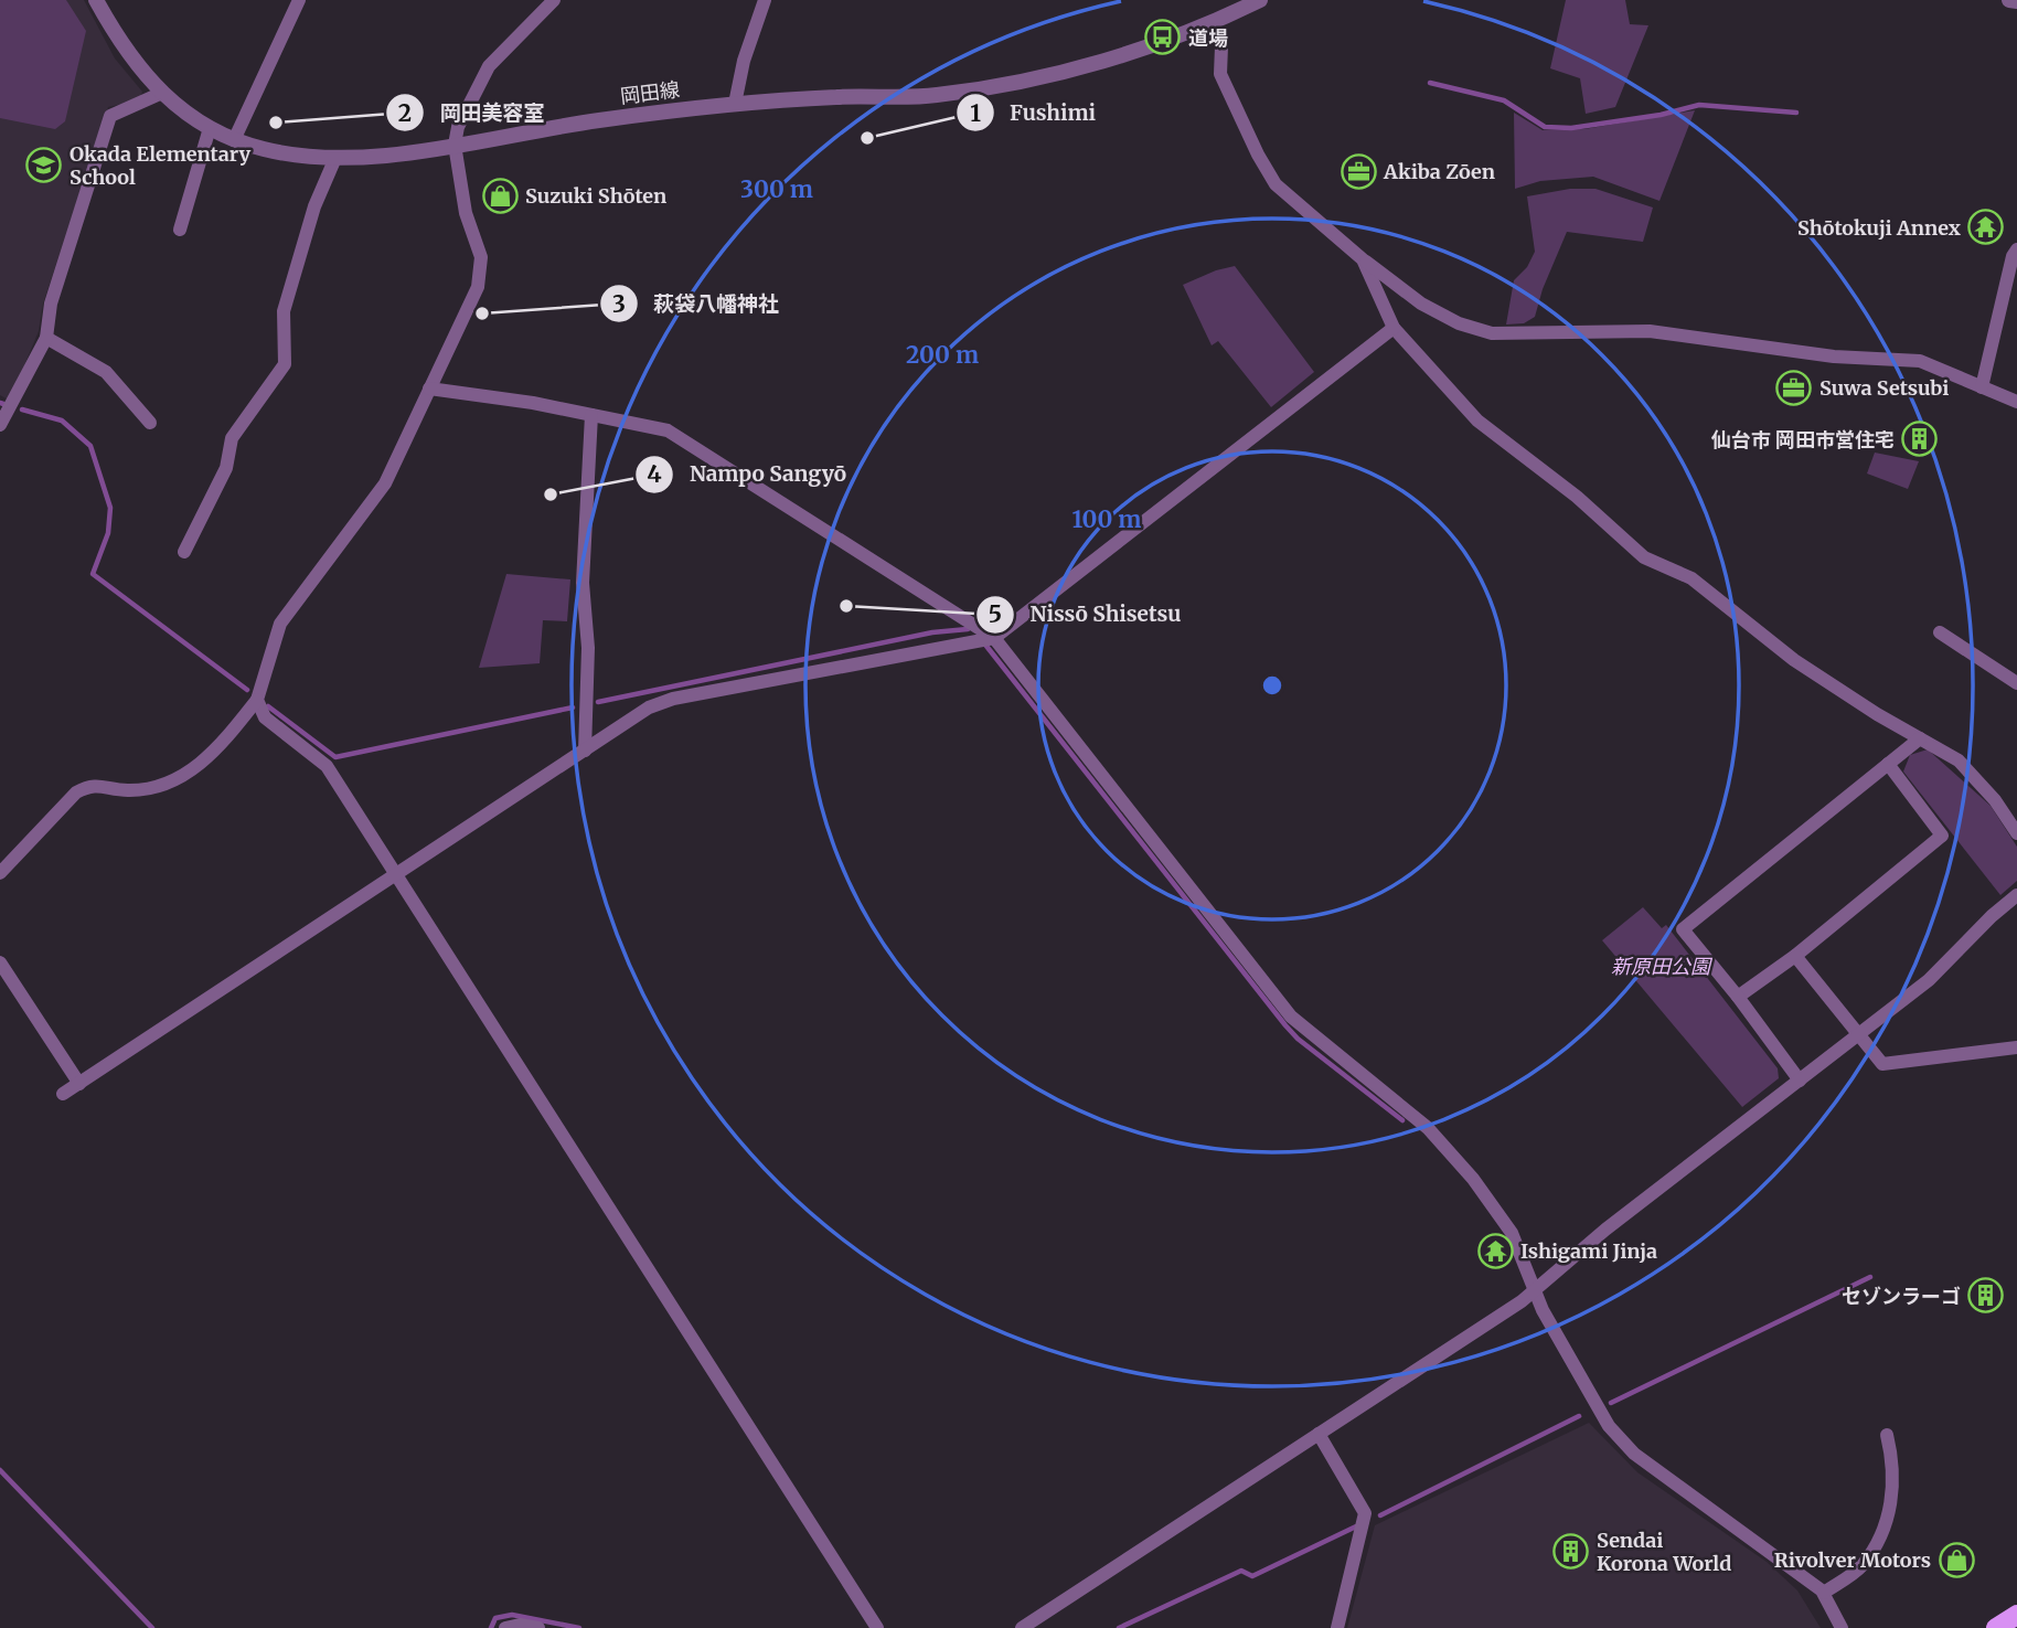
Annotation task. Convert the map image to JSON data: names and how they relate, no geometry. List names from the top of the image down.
{
  "streets": {
    "street": ["岡田線"]
  },
  "parks": ["新原田公園"],
  "places": {
    "bus stop": ["道場"],
    "other": [
      "岡田美容室",
      "Fushimi",
      "萩袋八幡神社",
      "Nampo Sangyō",
      "Nissō Shisetsu"
    ],
    "school or university": ["Okada Elementary School"],
    "office": ["Akiba Zōen", "Suwa Setsubi"],
    "shop": ["Suzuki Shōten", "Rivolver Motors"],
    "temple": ["Shōtokuji Annex", "Ishigami Jinja"],
    "building": ["仙台市 岡田市営住宅", "セゾンラーゴ", "Sendai Korona World"]
  },
  "rings": ["300 m", "200 m", "100 m"]
}
